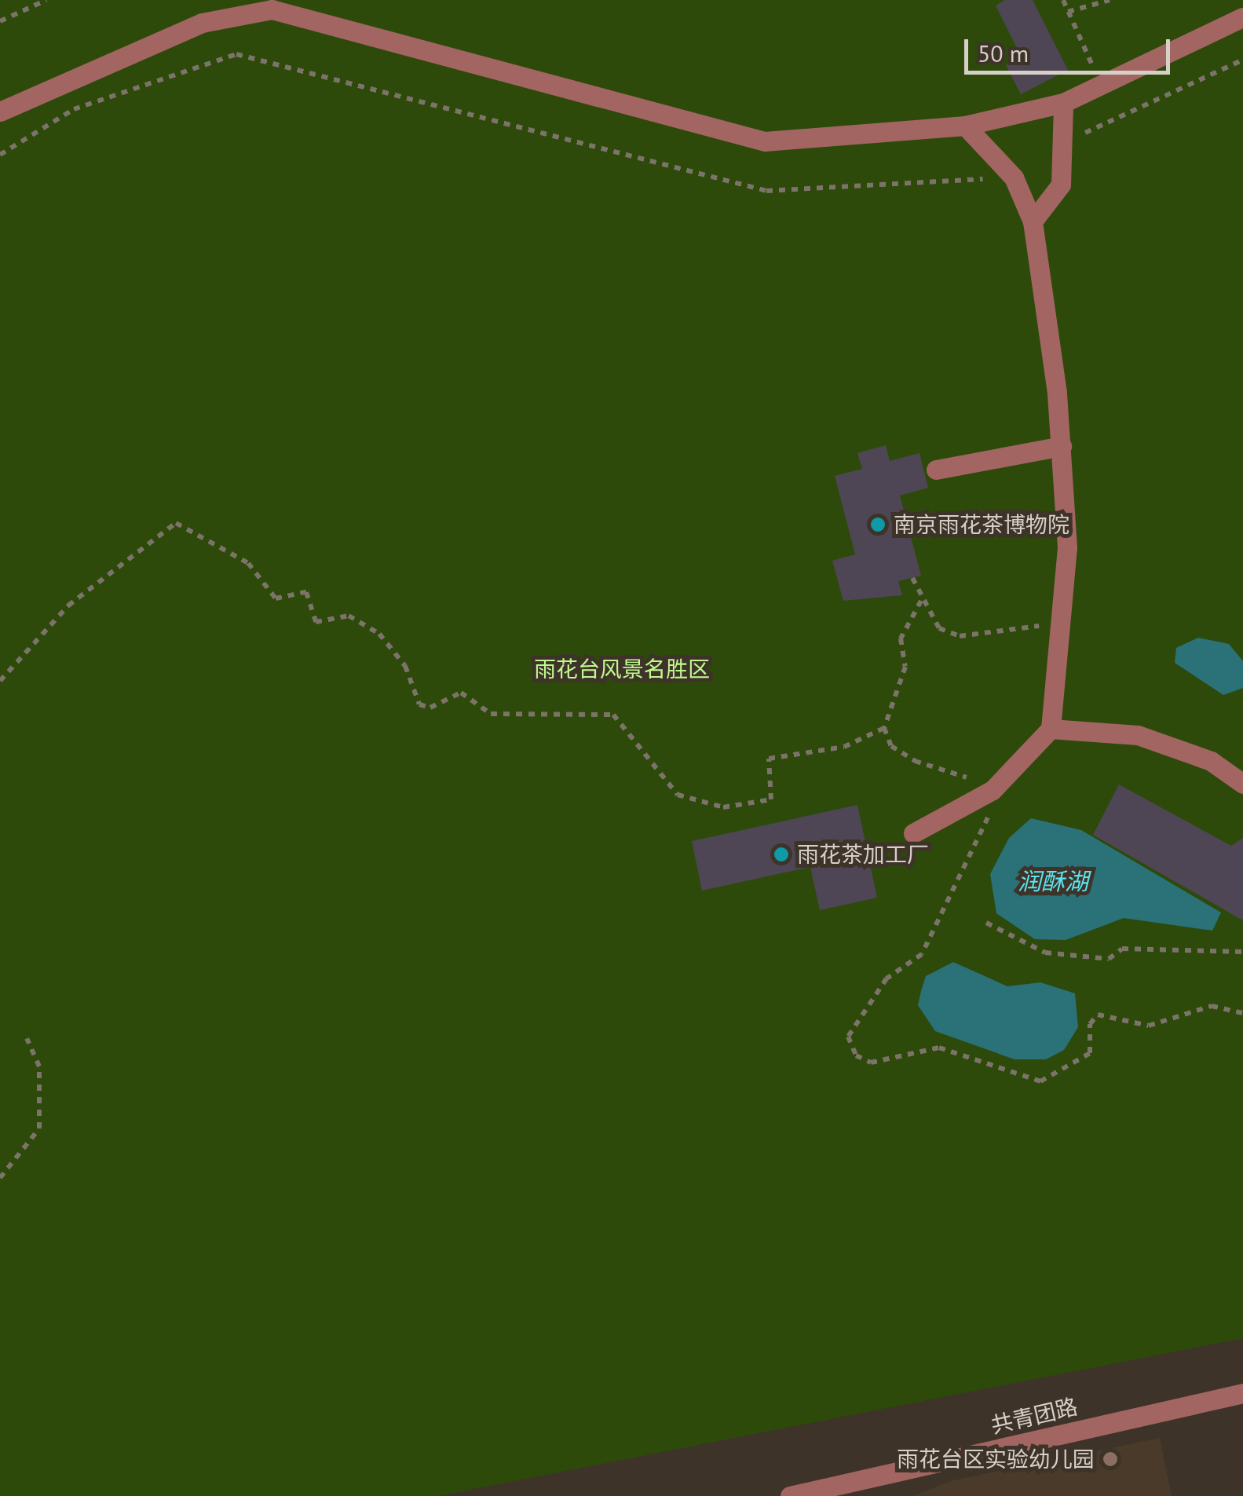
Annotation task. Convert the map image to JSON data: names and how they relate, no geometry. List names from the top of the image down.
{
  "streets": {
    "street": ["共青团路"]
  },
  "water": ["润酥湖"],
  "parks": ["雨花台风景名胜区"],
  "places": ["南京雨花茶博物院", "雨花茶加工厂", "雨花台区实验幼儿园"],
  "scale_bar": "50 m"
}
